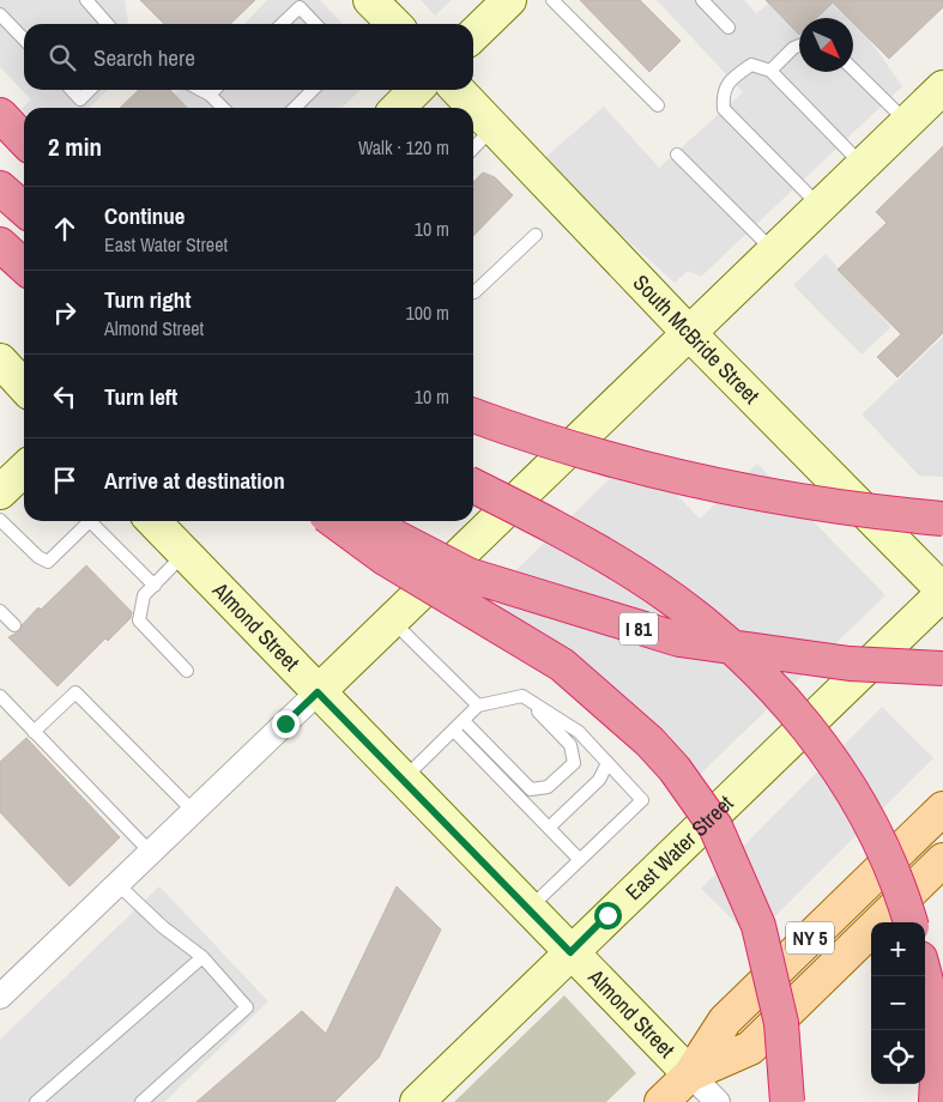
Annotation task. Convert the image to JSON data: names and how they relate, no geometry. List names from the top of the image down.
{
  "streets": {
    "highway": ["I 81"],
    "main road": ["NY 5"],
    "street": ["South McBride Street", "Almond Street", "East Water Street"]
  },
  "crossings": [
    ["South McBride Street", "East Water Street"],
    ["Almond Street", "East Water Street"],
    ["Almond Street", "NY 5"]
  ],
  "north": "bottom right",
  "page": {
    "search": "Search here",
    "heading": ["2 min", "Walk · 120 m"],
    "list": [
      ["Continue", "East Water Street", "10 m"],
      ["Turn right", "Almond Street", "100 m"],
      ["Turn left", "10 m"],
      "Arrive at destination"
    ],
    "map_buttons": ["+", "−"]
  }
}
